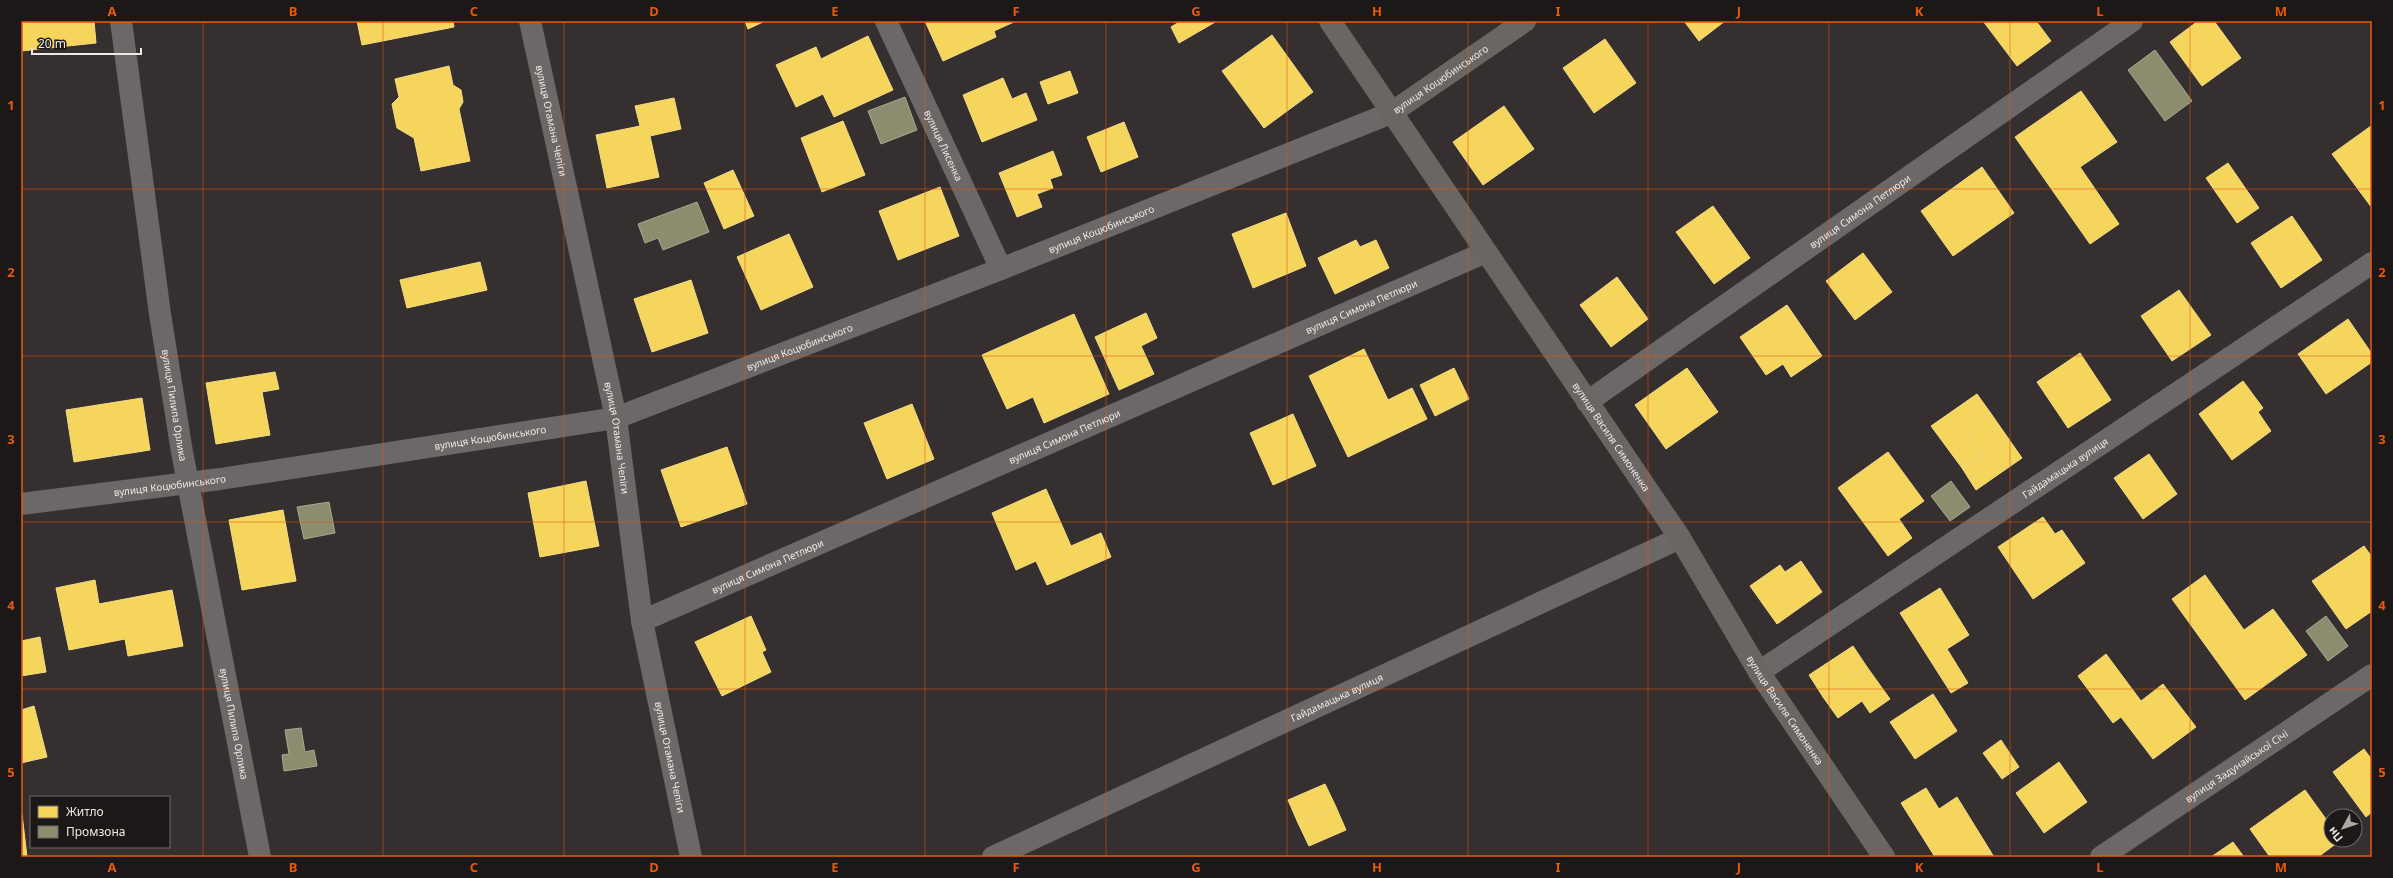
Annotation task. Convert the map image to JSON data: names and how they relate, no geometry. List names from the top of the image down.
{
  "streets": {
    "street": [
      "вулиця Коцюбинського",
      "вулиця Отамана Чепіги",
      "вулиця Лисенка",
      "вулиця Симона Петлюри",
      "вулиця Пилипа Орлика",
      "вулиця Василя Симоненка",
      "Гайдамацька вулиця",
      "вулиця Задунайської Січі"
    ]
  },
  "crossings": [
    ["вулиця Коцюбинського", "вулиця Отамана Чепіги"],
    ["вулиця Коцюбинського", "вулиця Лисенка"],
    ["вулиця Коцюбинського", "вулиця Пилипа Орлика"],
    ["вулиця Коцюбинського", "вулиця Василя Симоненка"],
    ["вулиця Отамана Чепіги", "вулиця Симона Петлюри"],
    ["вулиця Симона Петлюри", "вулиця Василя Симоненка"],
    ["вулиця Василя Симоненка", "Гайдамацька вулиця"]
  ],
  "legend": ["Житло", "Промзона"],
  "scale_bar": "20 m",
  "north": "bottom left",
  "grid": {
    "columns": [
      "A",
      "B",
      "C",
      "D",
      "E",
      "F",
      "G",
      "H",
      "I",
      "J",
      "K",
      "L",
      "M"
    ],
    "rows": [
      "1",
      "2",
      "3",
      "4",
      "5"
    ]
  }
}
